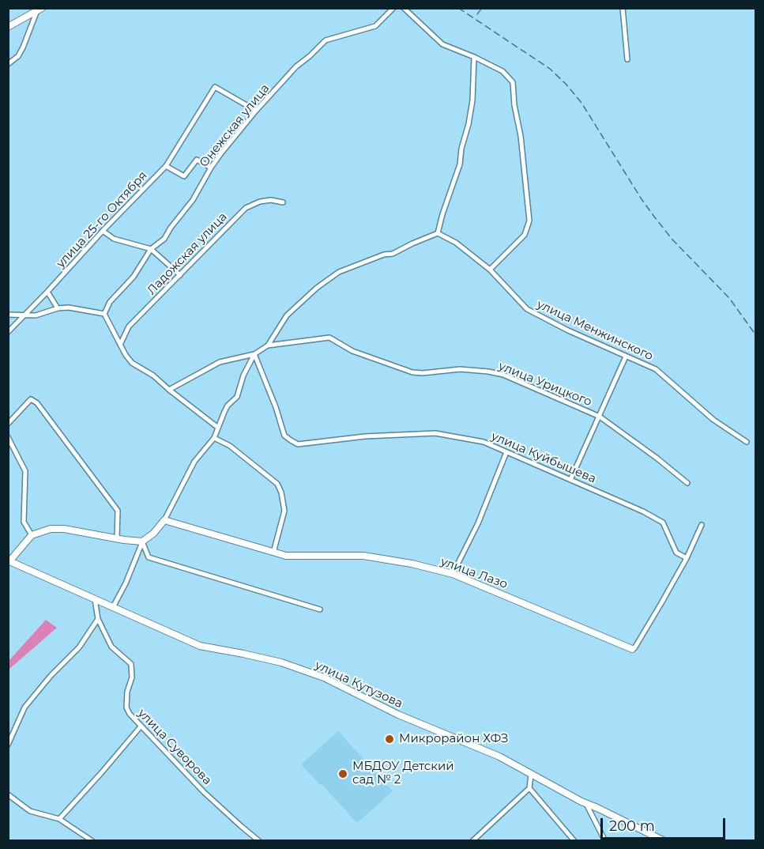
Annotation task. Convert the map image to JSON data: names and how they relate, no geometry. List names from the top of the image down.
{
  "streets": {
    "street": [
      "Онежская улица",
      "улица 25-го Октября",
      "Ладожская улица",
      "улица Менжинского",
      "улица Урицкого",
      "улица Куйбышева",
      "улица Лазо",
      "улица Кутузова",
      "улица Суворова"
    ]
  },
  "crossings": [
    ["Онежская улица", "улица 25-го Октября"],
    ["улица Куйбышева", "улица Лазо"],
    ["улица Кутузова", "улица Суворова"]
  ],
  "places": ["Микрорайон ХФЗ", "МБДОУ Детский сад № 2"],
  "scale_bar": "200 m"
}
